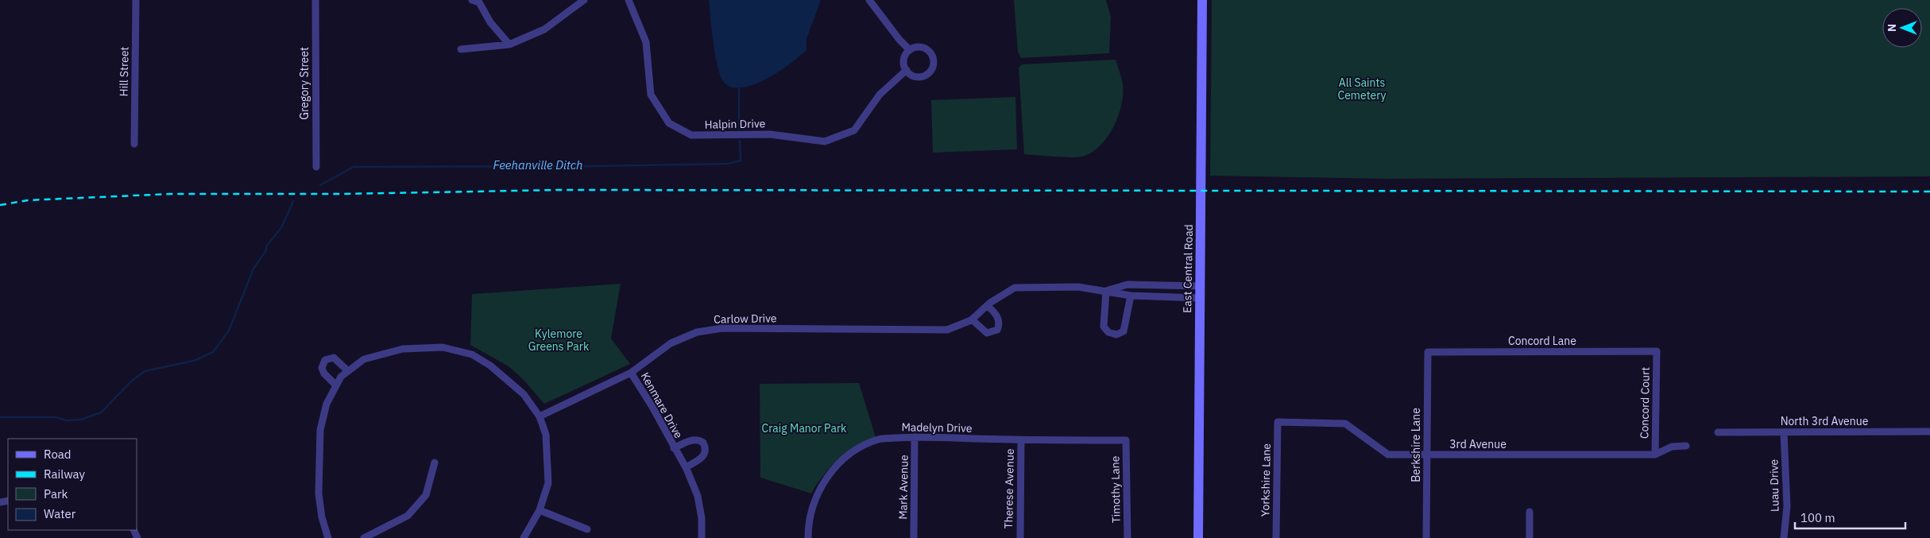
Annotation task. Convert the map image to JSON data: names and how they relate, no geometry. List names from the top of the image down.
{
  "streets": {
    "main road": ["East Central Road"],
    "street": [
      "Hill Street",
      "Gregory Street",
      "Halpin Drive",
      "Carlow Drive",
      "Concord Lane",
      "Concord Court",
      "Kenmare Drive",
      "North 3rd Avenue",
      "Madelyn Drive",
      "3rd Avenue",
      "Berkshire Lane",
      "Yorkshire Lane",
      "Luau Drive",
      "Mark Avenue",
      "Therese Avenue",
      "Timothy Lane"
    ]
  },
  "crossings": [
    ["East Central Road", "Carlow Drive"],
    ["Carlow Drive", "Kenmare Drive"],
    ["Concord Lane", "Concord Court"],
    ["Concord Lane", "Berkshire Lane"],
    ["Concord Court", "3rd Avenue"],
    ["North 3rd Avenue", "Luau Drive"],
    ["Madelyn Drive", "Mark Avenue"],
    ["Madelyn Drive", "Therese Avenue"],
    ["Madelyn Drive", "Timothy Lane"],
    ["3rd Avenue", "Berkshire Lane"],
    ["3rd Avenue", "Yorkshire Lane"]
  ],
  "water": ["Feehanville Ditch"],
  "parks": ["All Saints Cemetery", "Kylemore Greens Park", "Craig Manor Park"],
  "legend": [
    "Road",
    "Railway",
    "Park",
    "Water"
  ],
  "scale_bar": "100 m",
  "north": "left"
}
